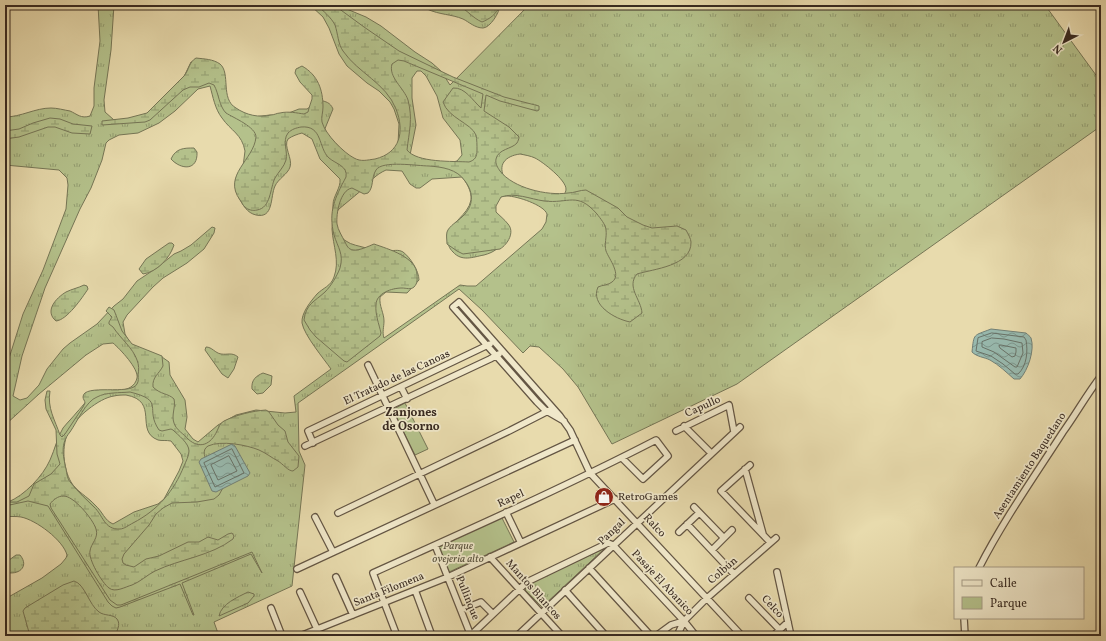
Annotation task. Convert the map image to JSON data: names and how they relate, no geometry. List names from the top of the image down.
{
  "streets": {
    "street": [
      "El Tratado de las Canoas",
      "Capullo",
      "Asentamiento Baquedano",
      "Rapel",
      "Ralco",
      "Pangal",
      "Colbún",
      "Pasaje El Abanico",
      "Santa Filomena",
      "Mantos Blancos",
      "Pullinque",
      "Celco"
    ]
  },
  "crossings": [
    ["El Tratado de las Canoas", "Ralco"],
    ["Capullo", "Pangal"],
    ["Rapel", "Ralco"],
    ["Rapel", "Santa Filomena"],
    ["Rapel", "Pullinque"],
    ["Ralco", "Pangal"],
    ["Ralco", "Colbún"],
    ["Ralco", "Santa Filomena"],
    ["Pangal", "Pasaje El Abanico"],
    ["Pangal", "Mantos Blancos"],
    ["Colbún", "Pasaje El Abanico"],
    ["Santa Filomena", "Mantos Blancos"],
    ["Santa Filomena", "Pullinque"]
  ],
  "districts": ["Zanjones de Osorno"],
  "parks": ["Parque ovejeria alto"],
  "places": {
    "shop": ["RetroGames"]
  },
  "legend": ["Calle", "Parque"],
  "north": "bottom left"
}
